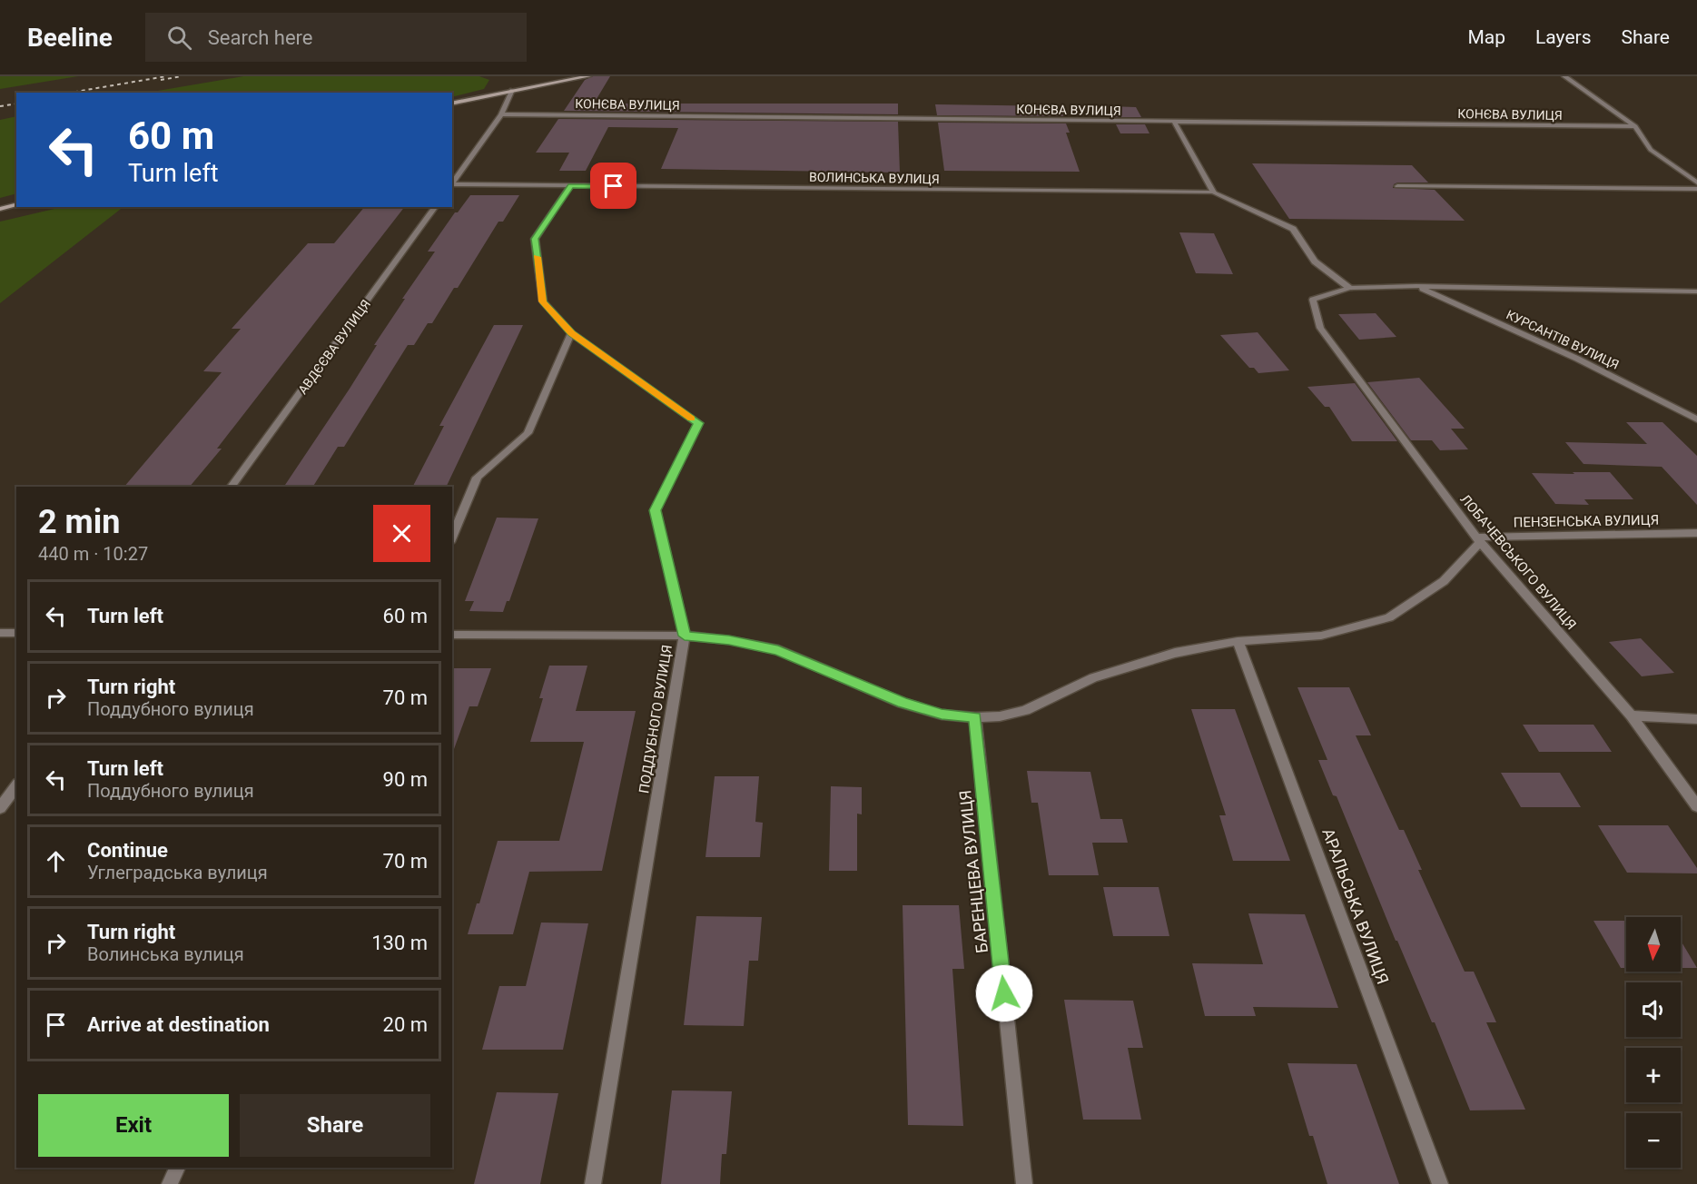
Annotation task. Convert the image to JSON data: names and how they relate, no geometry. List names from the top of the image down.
{
  "streets": {
    "street": [
      "КОНЄВА ВУЛИЦЯ",
      "ВОЛИНСЬКА ВУЛИЦЯ",
      "КУРСАНТІВ ВУЛИЦЯ",
      "АВДЄЄВА ВУЛИЦЯ",
      "ПЕНЗЕНСЬКА ВУЛИЦЯ",
      "ЛОБАЧЕВСЬКОГО ВУЛИЦЯ",
      "ПОДДУБНОГО ВУЛИЦЯ",
      "БАРЕНЦЕВА ВУЛИЦЯ",
      "АРАЛЬСЬКА ВУЛИЦЯ"
    ]
  },
  "crossings": [
    ["КУРСАНТІВ ВУЛИЦЯ", "ЛОБАЧЕВСЬКОГО ВУЛИЦЯ"],
    ["ПЕНЗЕНСЬКА ВУЛИЦЯ", "ЛОБАЧЕВСЬКОГО ВУЛИЦЯ"]
  ],
  "north": "bottom",
  "page": {
    "header": "Beeline",
    "search": "Search here",
    "nav": ["Map", "Layers", "Share"],
    "turn": ["60 m", "Turn left"],
    "heading": ["2 min", "440 m · 10:27"],
    "list": [
      {
        "name": "Turn left",
        "value": "60 m"
      },
      {
        "name": "Turn right",
        "note": "Поддубного вулиця",
        "value": "70 m"
      },
      {
        "name": "Turn left",
        "note": "Поддубного вулиця",
        "value": "90 m"
      },
      {
        "name": "Continue",
        "note": "Углеградська вулиця",
        "value": "70 m"
      },
      {
        "name": "Turn right",
        "note": "Волинська вулиця",
        "value": "130 m"
      },
      {
        "name": "Arrive at destination",
        "value": "20 m"
      }
    ],
    "map_buttons": ["+", "−"],
    "buttons": ["Exit", "Share"]
  }
}
